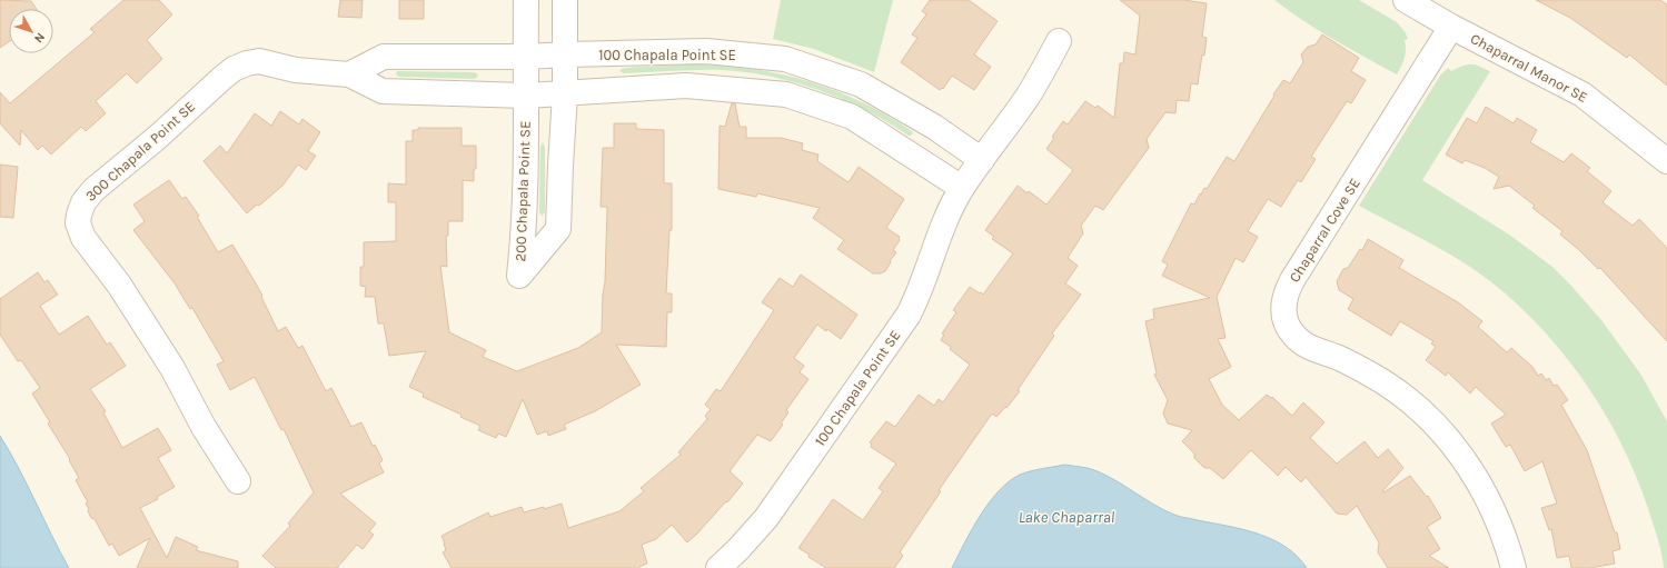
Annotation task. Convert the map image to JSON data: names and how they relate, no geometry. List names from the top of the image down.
{
  "streets": {
    "street": [
      "100 Chapala Point SE",
      "Chaparral Manor SE",
      "300 Chapala Point SE",
      "200 Chapala Point SE",
      "Chaparral Cove SE"
    ]
  },
  "crossings": [
    ["100 Chapala Point SE", "300 Chapala Point SE"],
    ["Chaparral Manor SE", "Chaparral Cove SE"],
    ["300 Chapala Point SE", "200 Chapala Point SE"]
  ],
  "water": ["Lake Chaparral"],
  "north": "bottom right"
}
